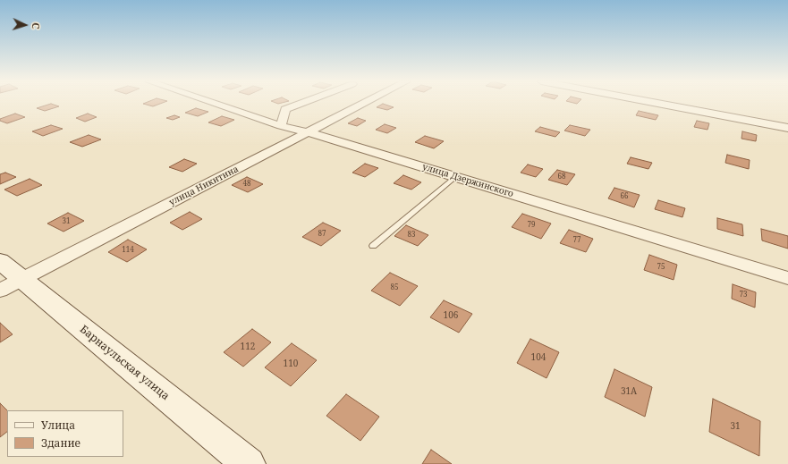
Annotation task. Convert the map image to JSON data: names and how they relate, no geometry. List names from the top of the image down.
{
  "streets": {
    "street": ["улица Дзержинского", "улица Никитина", "Барнаульская улица"]
  },
  "crossings": [
    ["улица Дзержинского", "улица Никитина"],
    ["улица Никитина", "Барнаульская улица"]
  ],
  "house_numbers": [
    "68",
    "48",
    "66",
    "31",
    "79",
    "87",
    "83",
    "77",
    "114",
    "75",
    "85",
    "73",
    "106",
    "112",
    "104",
    "110",
    "31А",
    "31"
  ],
  "legend": ["Улица", "Здание"],
  "north": "right"
}
